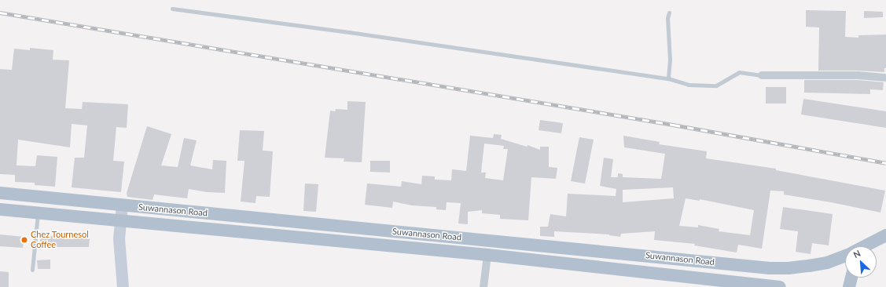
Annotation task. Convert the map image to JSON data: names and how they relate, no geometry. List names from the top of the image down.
{
  "streets": {
    "main road": ["Suwannason Road"]
  },
  "places": ["Chez Tournesol Coffee"],
  "north": "top left"
}
